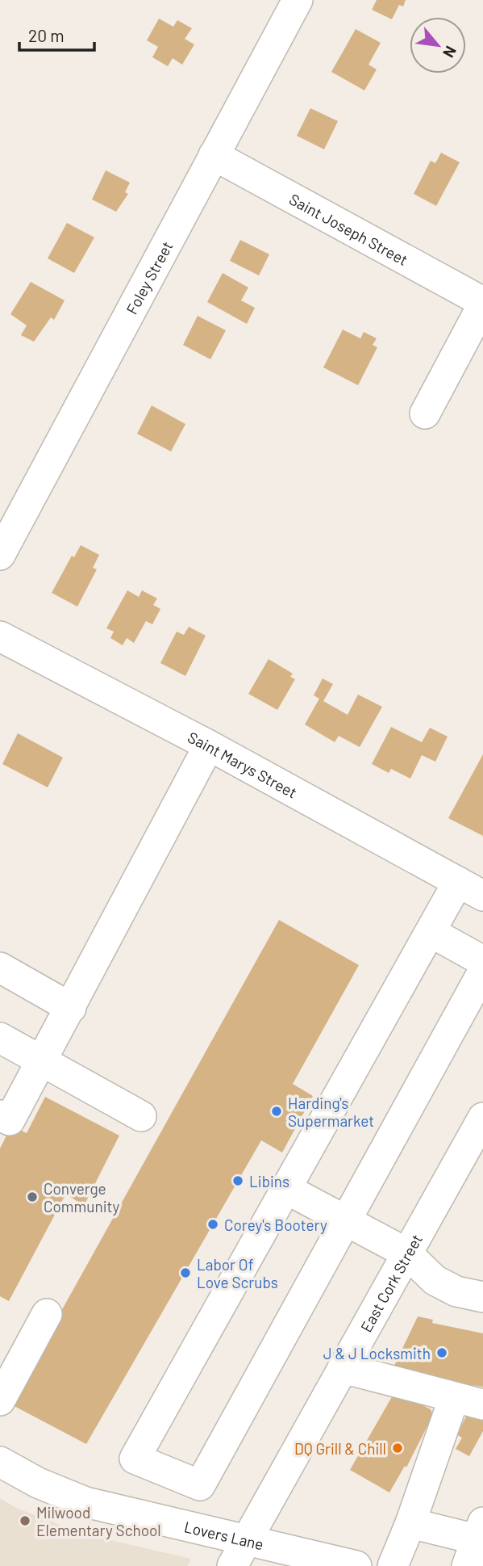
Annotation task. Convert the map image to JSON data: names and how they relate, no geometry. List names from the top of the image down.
{
  "streets": {
    "street": [
      "Saint Joseph Street",
      "Foley Street",
      "Saint Marys Street",
      "East Cork Street",
      "Lovers Lane"
    ]
  },
  "crossings": [
    ["Saint Joseph Street", "Foley Street"],
    ["East Cork Street", "Lovers Lane"]
  ],
  "places": [
    "Harding's Supermarket",
    "Libins",
    "Converge Community",
    "Corey's Bootery",
    "Labor Of Love Scrubs",
    "J & J Locksmith",
    "DQ Grill & Chill",
    "Milwood Elementary School"
  ],
  "scale_bar": "20 m",
  "north": "bottom right"
}
